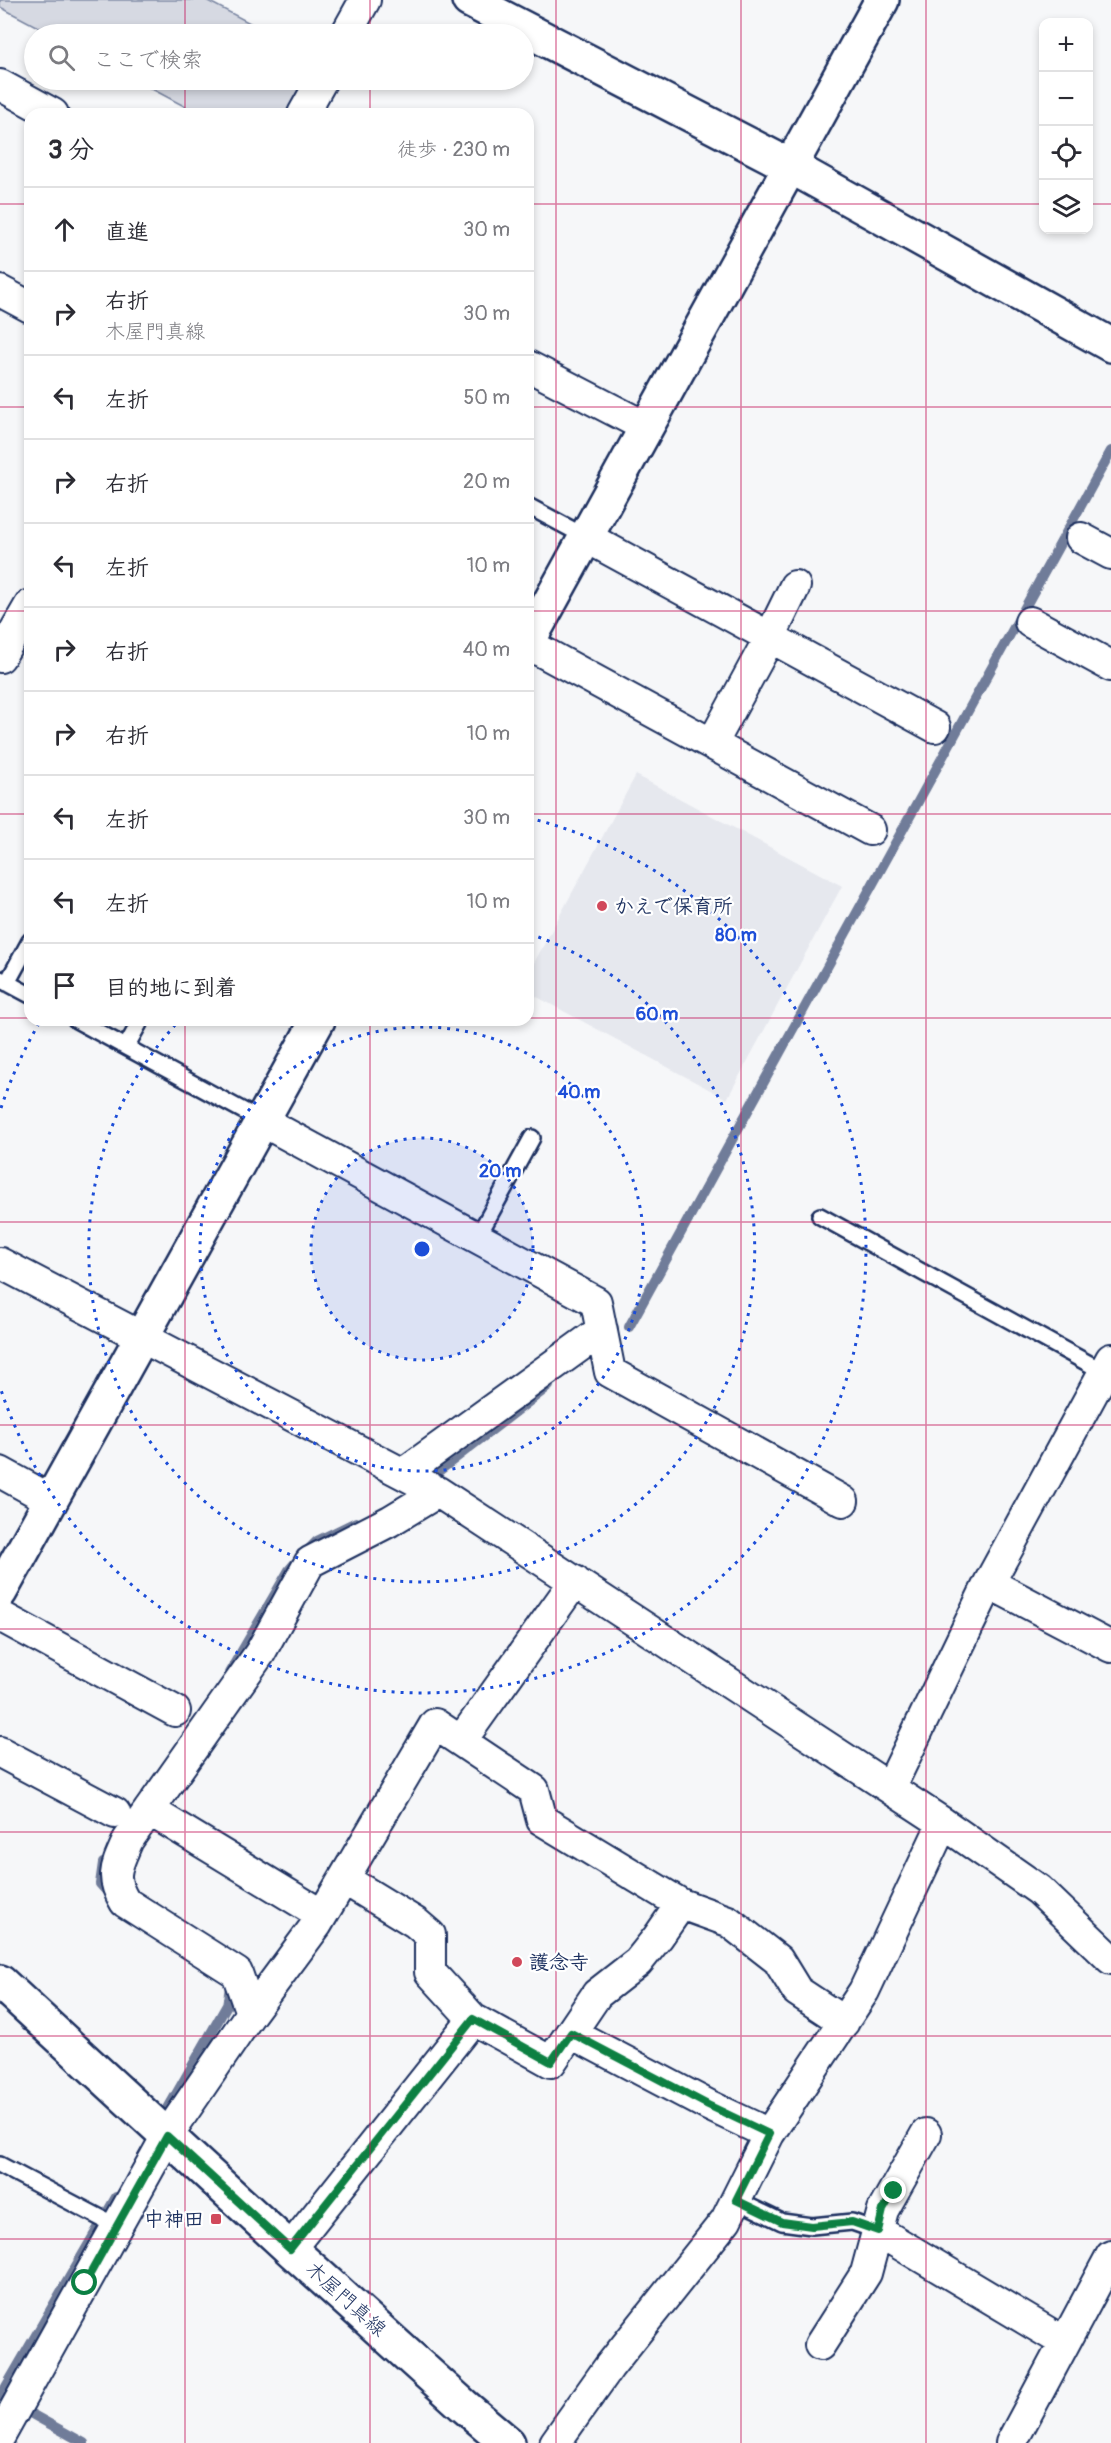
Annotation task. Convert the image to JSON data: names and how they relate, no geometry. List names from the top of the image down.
{
  "streets": {
    "street": ["木屋門真線"]
  },
  "places": {
    "other": ["かえで保育所", "護念寺"],
    "transit": ["中神田"]
  },
  "page": {
    "map_buttons": ["+", "−"],
    "search": "ここで検索",
    "heading": ["3 分", "徒歩 · 230 m"],
    "list": [
      ["直進", "30 m"],
      ["右折", "木屋門真線", "30 m"],
      ["左折", "50 m"],
      ["右折", "20 m"],
      ["左折", "10 m"],
      ["右折", "40 m"],
      ["右折", "10 m"],
      ["左折", "30 m"],
      ["左折", "10 m"],
      "目的地に到着"
    ]
  },
  "rings": [
    "80 m",
    "60 m",
    "40 m",
    "20 m"
  ]
}
